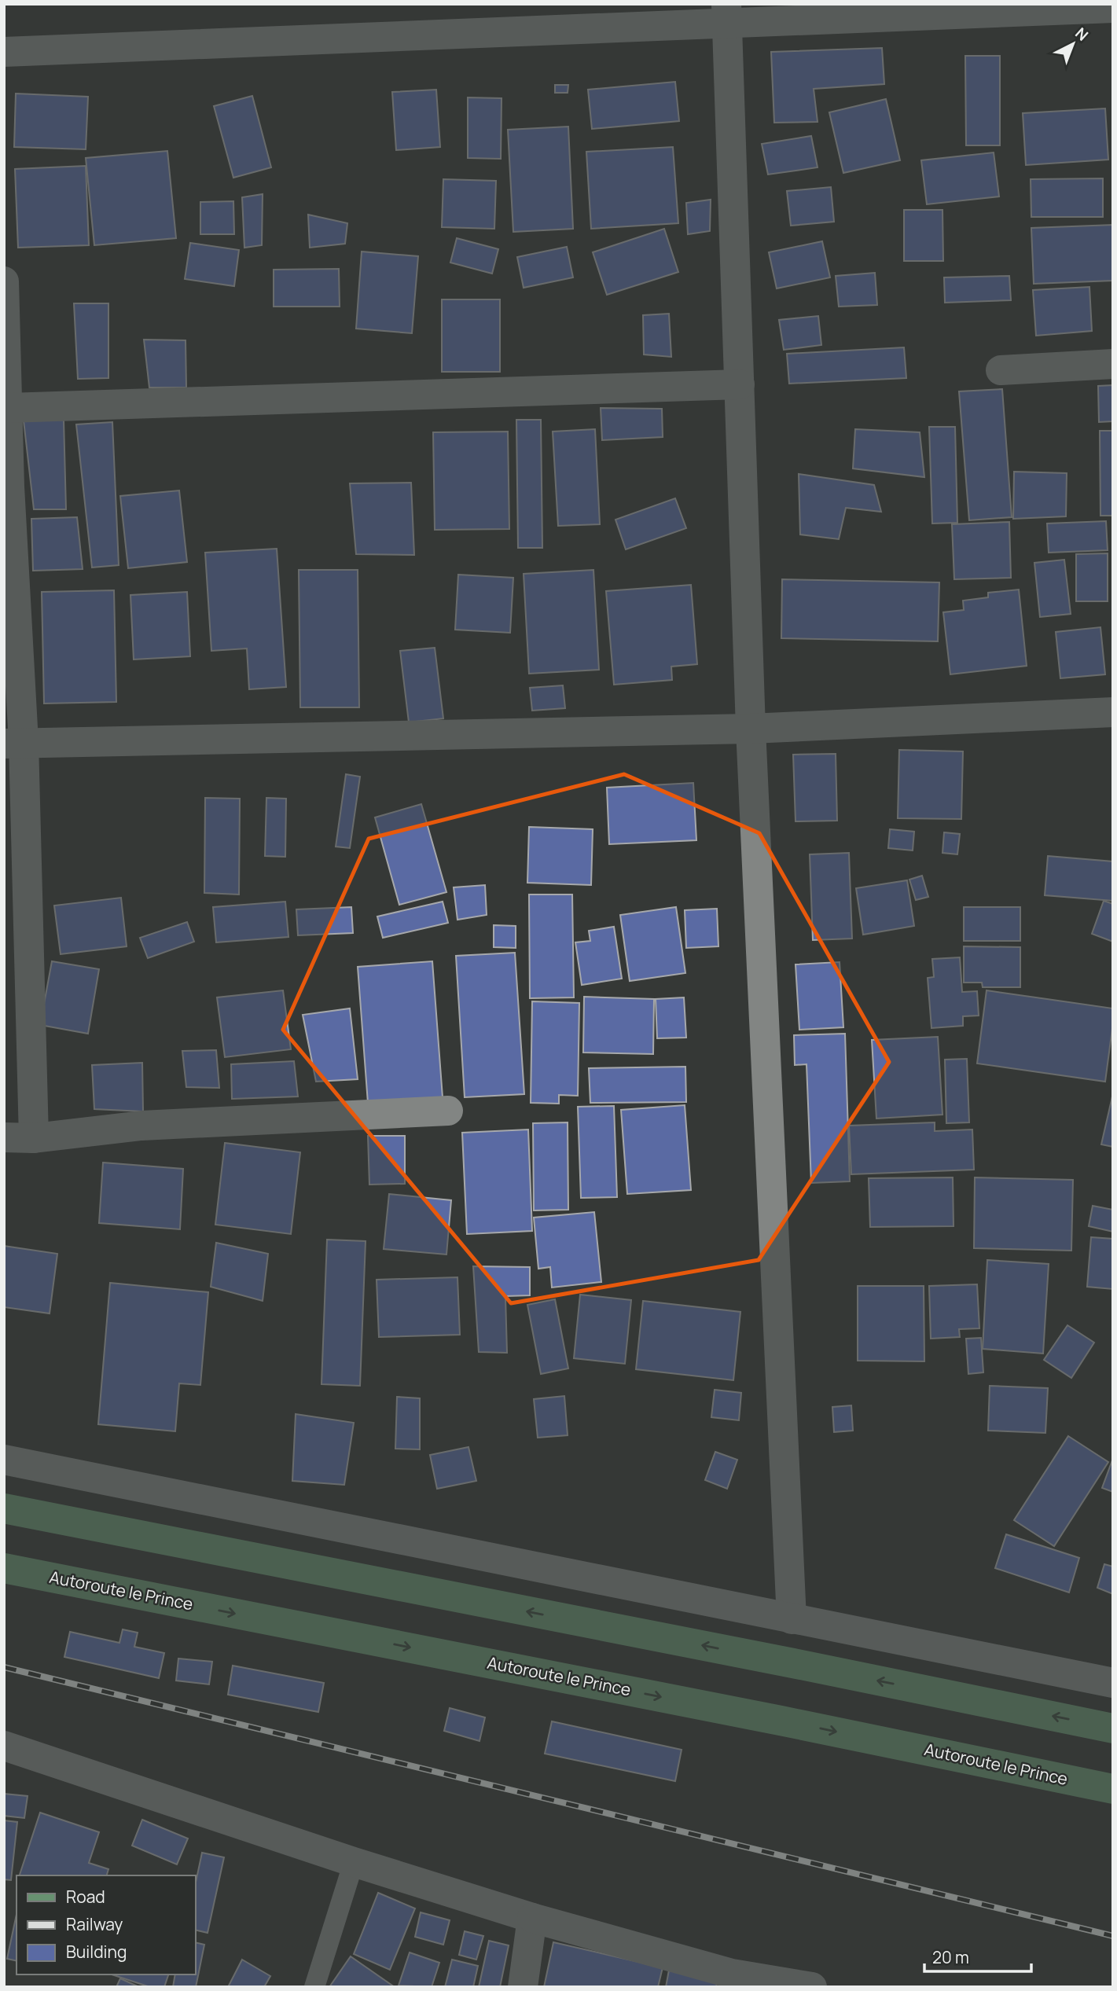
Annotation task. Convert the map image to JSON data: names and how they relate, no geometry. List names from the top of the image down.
{
  "streets": {
    "main road": ["Autoroute le Prince"]
  },
  "legend": ["Road", "Railway", "Building"],
  "scale_bar": "20 m",
  "north": "top right"
}
